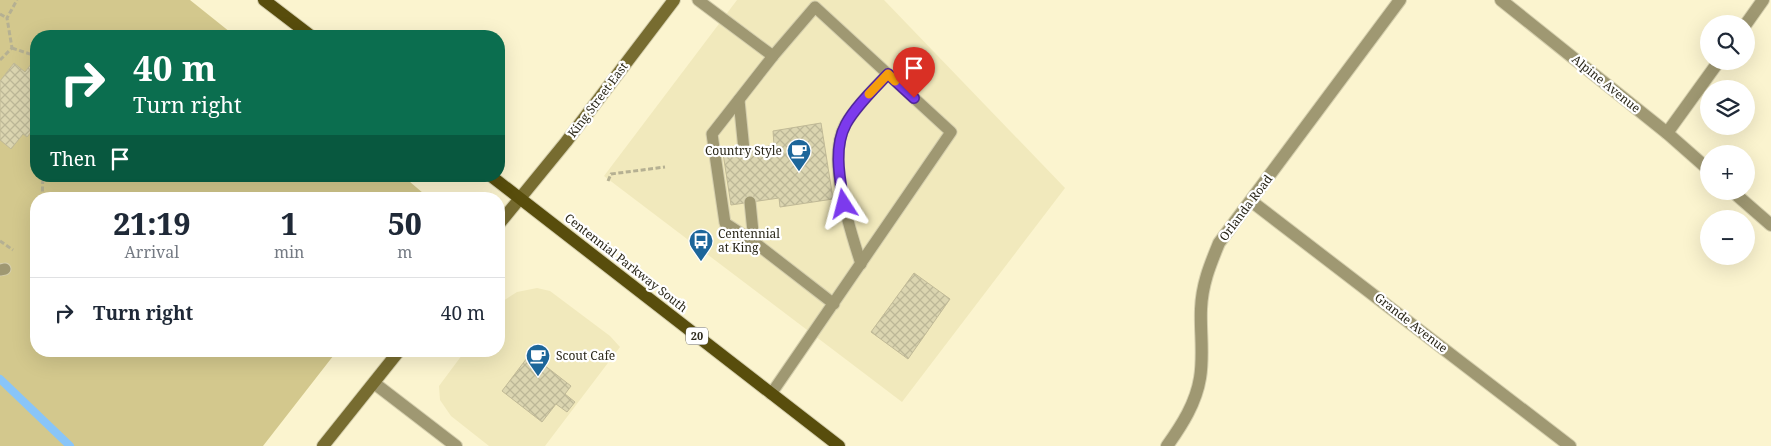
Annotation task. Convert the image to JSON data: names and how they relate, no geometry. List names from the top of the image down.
{
  "streets": {
    "main road": ["King Street East", "Centennial Parkway South", "20"],
    "street": ["Alpine Avenue", "Orlanda Road", "Grande Avenue"]
  },
  "crossings": [
    ["King Street East", "Centennial Parkway South"],
    ["Orlanda Road", "Grande Avenue"]
  ],
  "places": {
    "cafe": ["Country Style", "Scout Cafe"],
    "bus stop": ["Centennial at King"]
  },
  "page": {
    "map_buttons": ["+", "−"],
    "turn": ["40 m", "Turn right"],
    "then": "Then",
    "eta": [
      "21:19",
      "Arrival",
      "1",
      "min",
      "50",
      "m"
    ],
    "list": [
      {
        "name": "Turn right",
        "value": "40 m"
      }
    ]
  }
}
